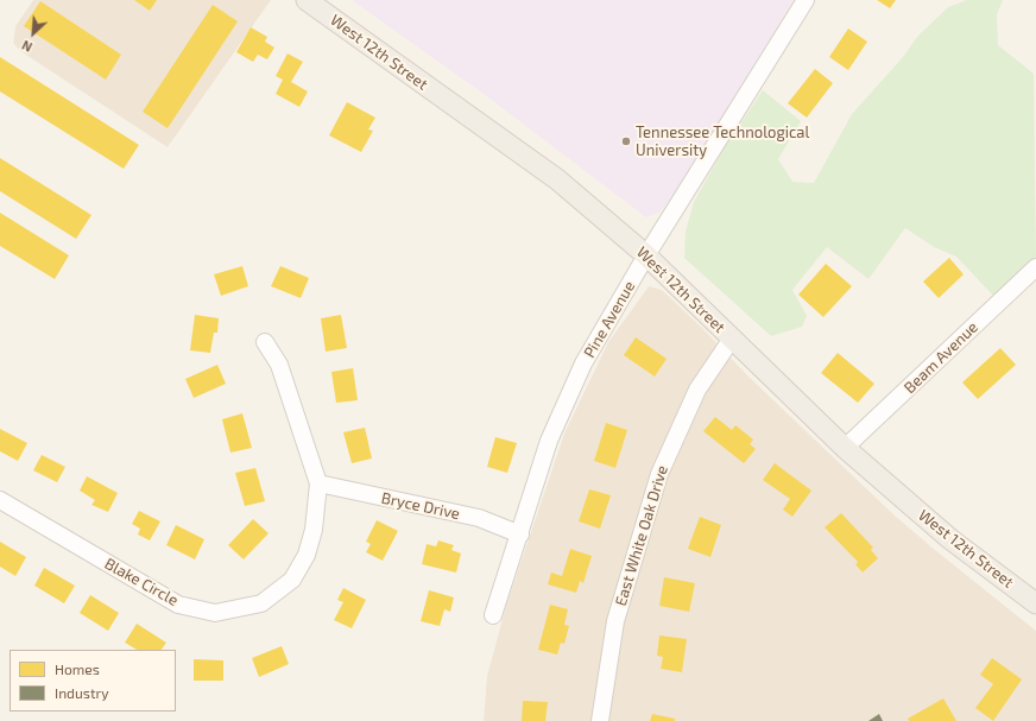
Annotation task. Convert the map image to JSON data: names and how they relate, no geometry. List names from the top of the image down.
{
  "streets": {
    "main road": ["West 12th Street"],
    "street": [
      "Pine Avenue",
      "Beam Avenue",
      "Bryce Drive",
      "East White Oak Drive",
      "Blake Circle"
    ]
  },
  "crossings": [
    ["West 12th Street", "Pine Avenue"],
    ["West 12th Street", "Beam Avenue"],
    ["West 12th Street", "East White Oak Drive"],
    ["Pine Avenue", "Bryce Drive"],
    ["Bryce Drive", "Blake Circle"]
  ],
  "places": ["Tennessee Technological University"],
  "legend": ["Homes", "Industry"],
  "north": "bottom left"
}
